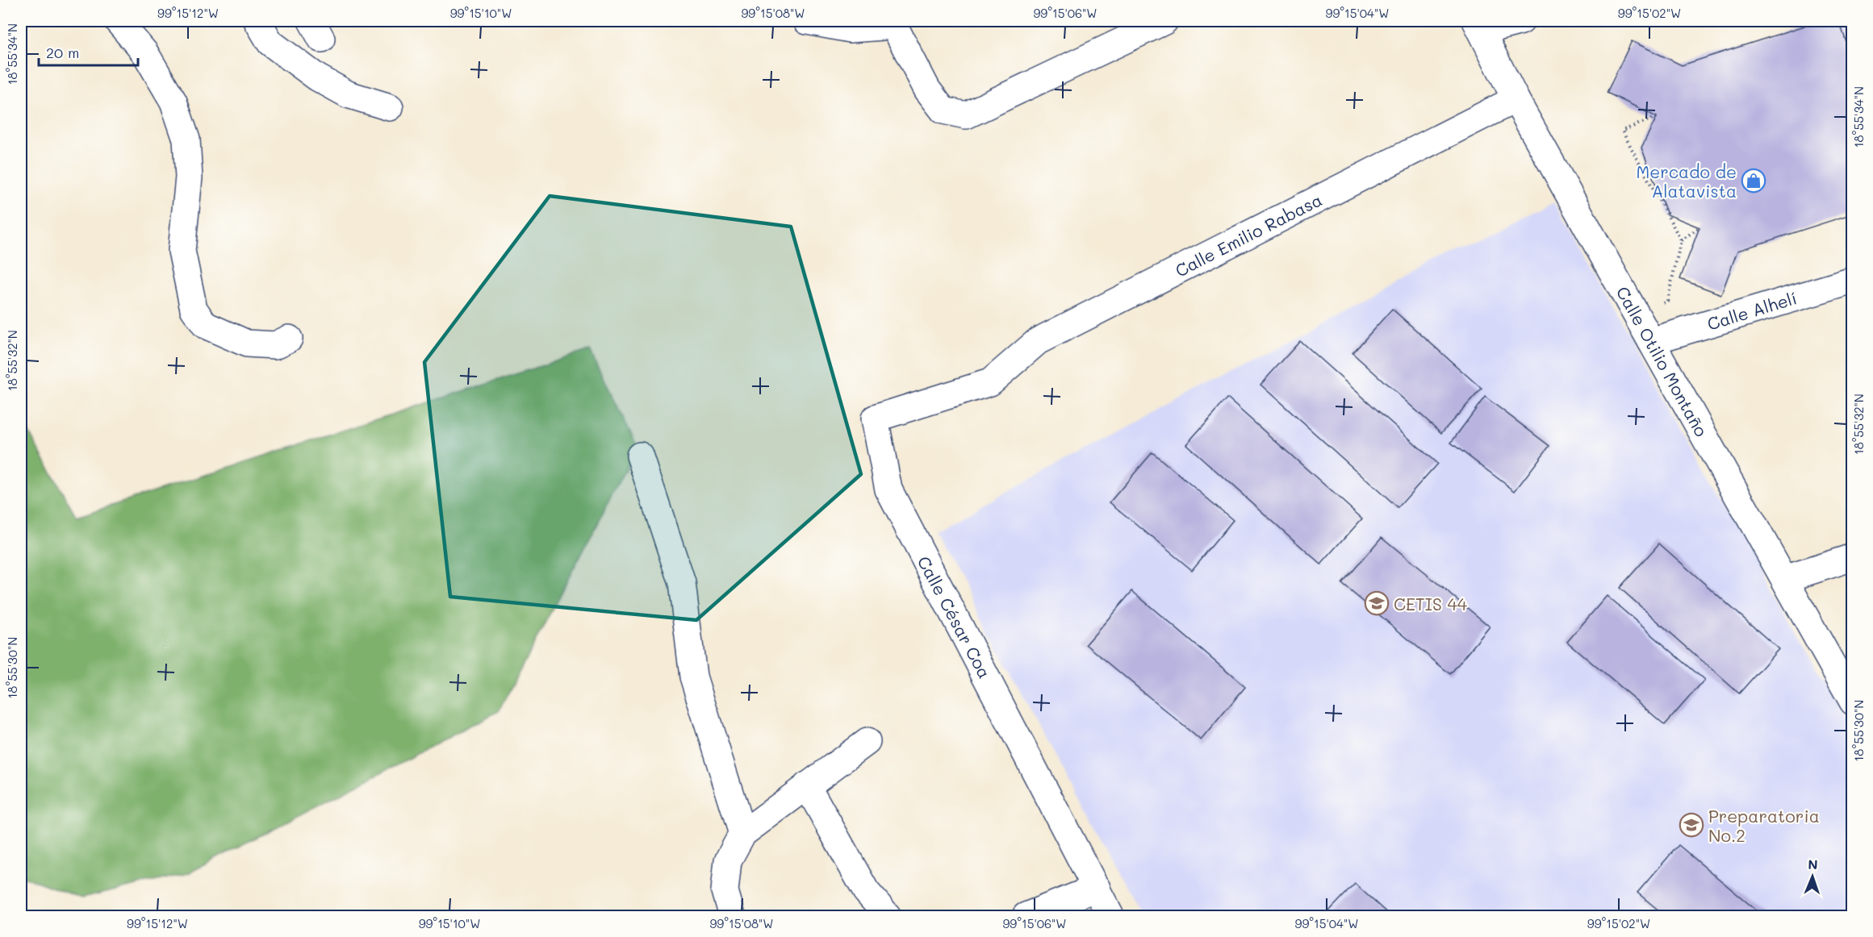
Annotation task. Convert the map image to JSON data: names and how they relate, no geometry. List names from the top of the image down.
{
  "streets": {
    "street": [
      "Calle Emilio Rabasa",
      "Calle Alhelí",
      "Calle Otilio Montaño",
      "Calle César Coa"
    ]
  },
  "crossings": [
    ["Calle Emilio Rabasa", "Calle Otilio Montaño"],
    ["Calle Emilio Rabasa", "Calle César Coa"],
    ["Calle Alhelí", "Calle Otilio Montaño"]
  ],
  "places": {
    "shop": ["Mercado de Alatavista"],
    "school or university": ["CETIS 44", "Preparatoria No.2"]
  },
  "scale_bar": "20 m",
  "north": "top",
  "coordinates": [
    "99°15'12\"W",
    "99°15'10\"W",
    "99°15'08\"W",
    "99°15'06\"W",
    "99°15'04\"W",
    "99°15'02\"W",
    "18°55'34\"N",
    "18°55'32\"N",
    "18°55'30\"N"
  ]
}
